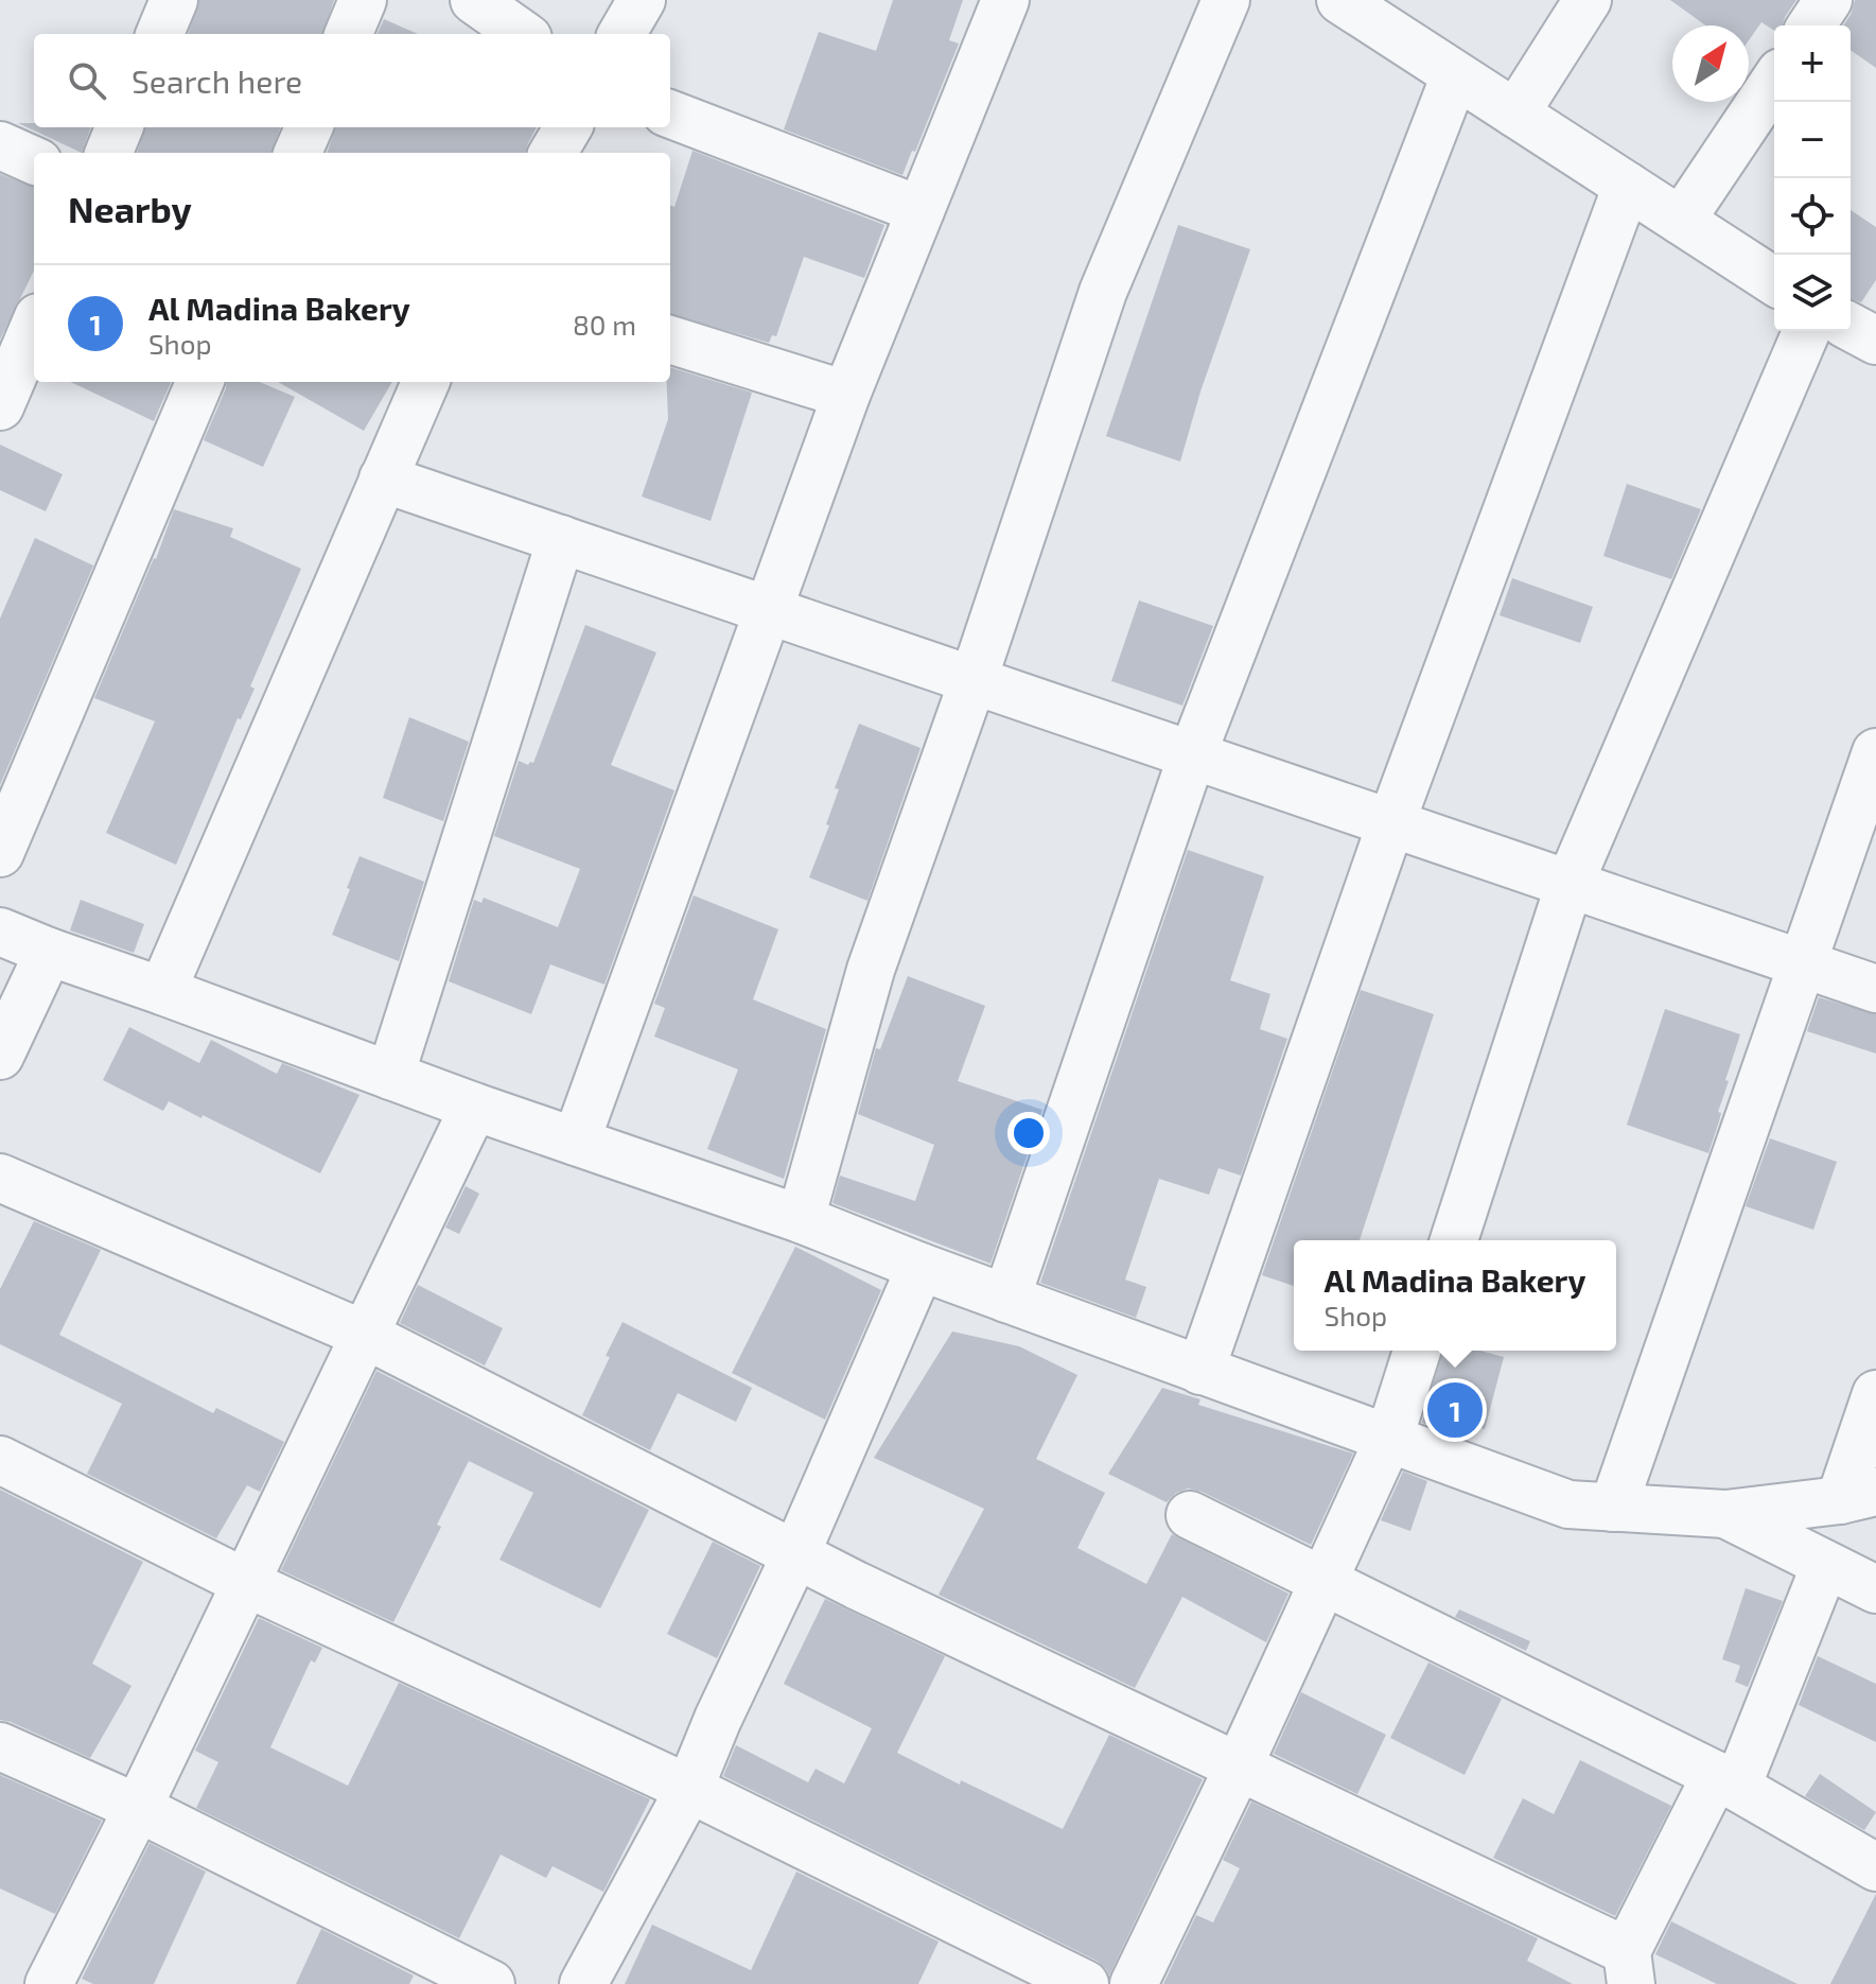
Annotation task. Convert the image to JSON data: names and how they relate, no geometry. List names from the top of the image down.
{
  "north": "top right",
  "page": {
    "map_buttons": ["+", "−"],
    "search": "Search here",
    "heading": "Nearby",
    "list": [
      {
        "mark": "1",
        "name": "Al Madina Bakery",
        "note": "Shop",
        "value": "80 m"
      }
    ],
    "popup": ["Al Madina Bakery", "Shop"],
    "pins": "1"
  }
}
